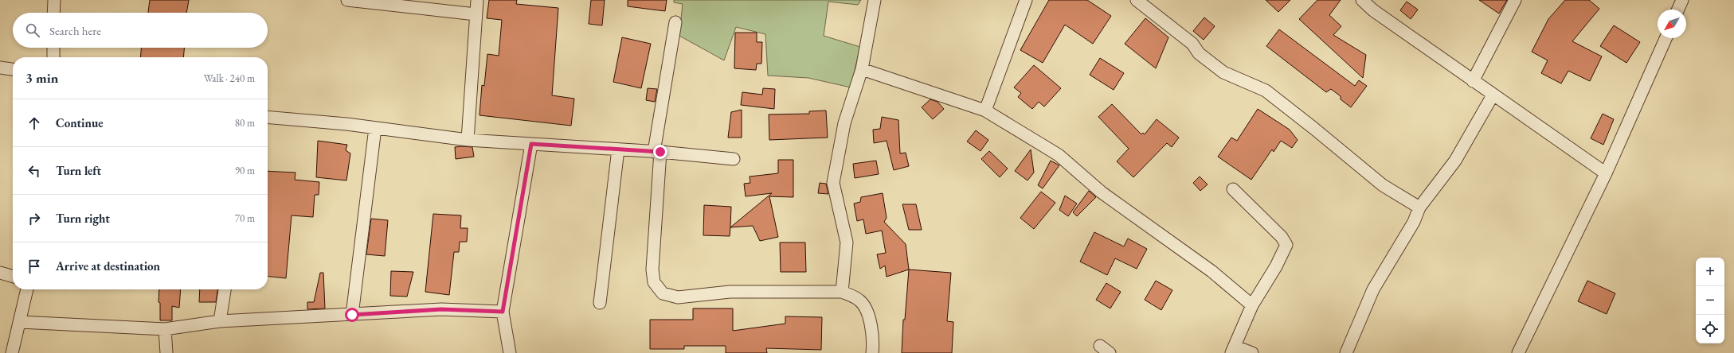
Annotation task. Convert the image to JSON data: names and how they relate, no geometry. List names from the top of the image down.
{
  "north": "bottom left",
  "page": {
    "search": "Search here",
    "heading": ["3 min", "Walk · 240 m"],
    "list": [
      ["Continue", "80 m"],
      ["Turn left", "90 m"],
      ["Turn right", "70 m"],
      "Arrive at destination"
    ],
    "map_buttons": ["+", "−"]
  }
}
